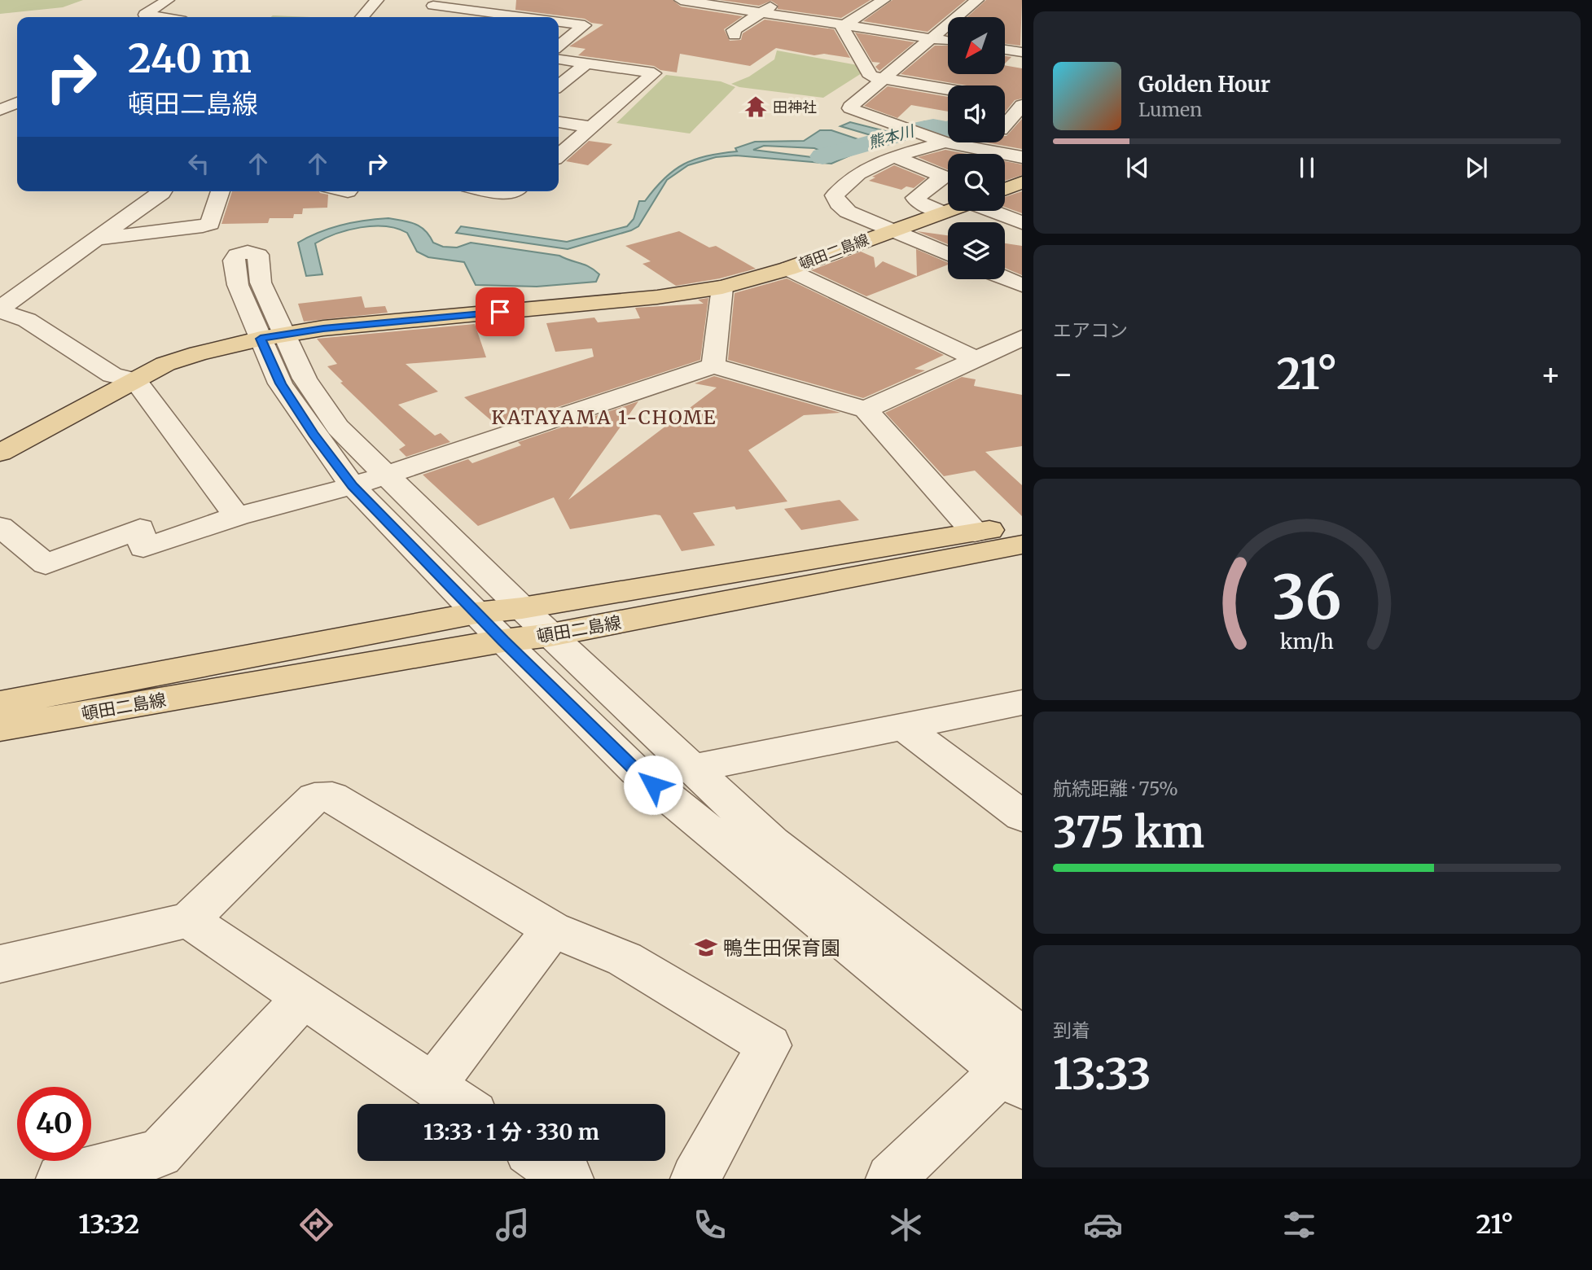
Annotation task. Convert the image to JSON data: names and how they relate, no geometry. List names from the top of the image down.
{
  "streets": {
    "main road": ["頓田二島線"]
  },
  "districts": ["KATAYAMA 1-CHOME"],
  "water": ["熊本川"],
  "places": {
    "temple": ["田神社"],
    "school or university": ["鴨生田保育園"]
  },
  "north": "bottom left",
  "page": {
    "turn": ["240 m", "頓田二島線"],
    "song": ["Golden Hour", "Lumen"],
    "tile": [
      "エアコン",
      ["航続距離 · 75%", "375 km"],
      ["到着", "13:33"]
    ],
    "heat": ["−", "21°", "+"],
    "limit": "40",
    "trip": "13:33 · 1 分 · 330 m",
    "tabs": ["13:32", "21°"],
    "gauge": ["36", "km/h"]
  }
}
